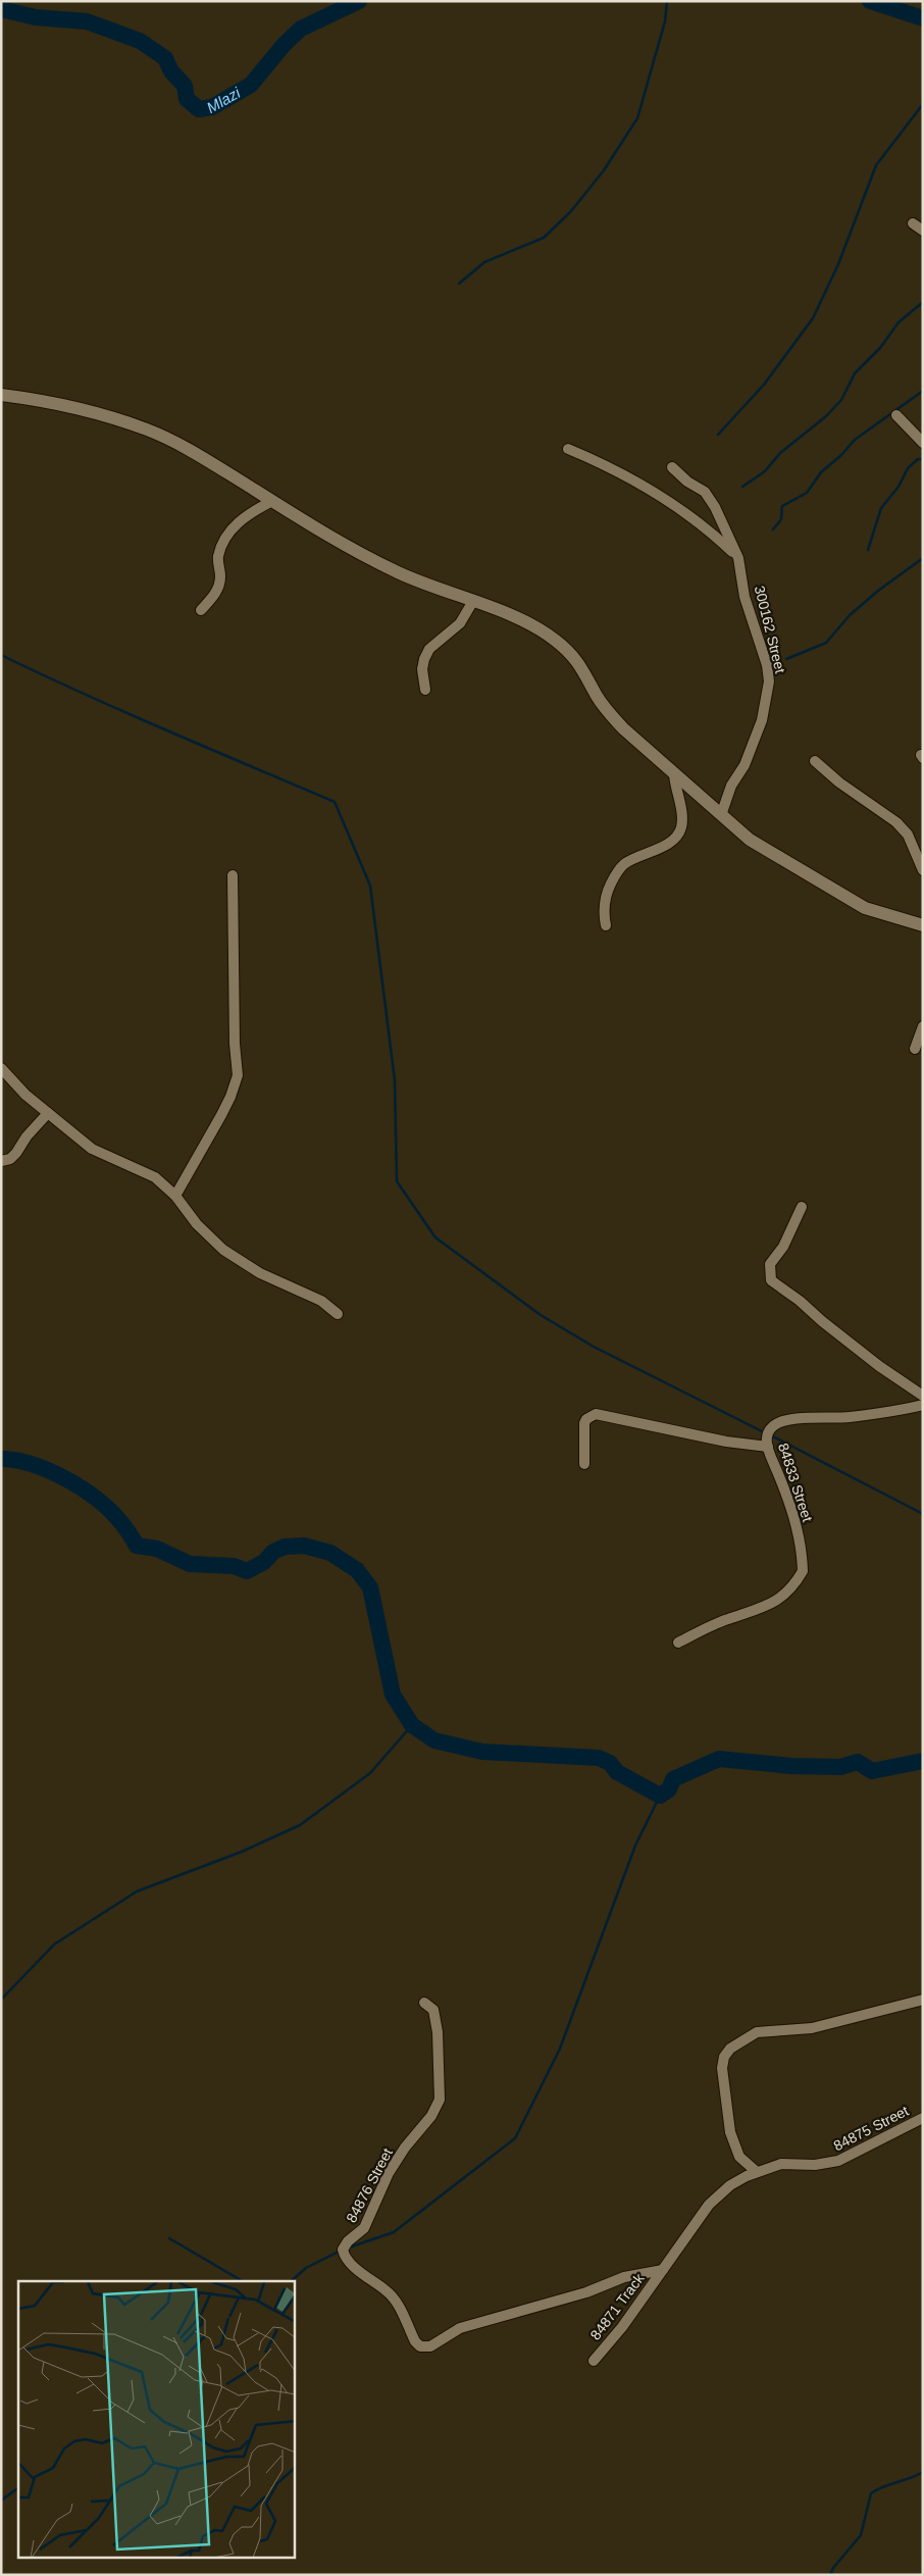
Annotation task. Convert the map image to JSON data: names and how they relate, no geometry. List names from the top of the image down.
{
  "streets": {
    "street": [
      "300162 Street",
      "84833 Street",
      "84875 Street",
      "84876 Street",
      "84871 Track"
    ]
  },
  "crossings": [
    ["84875 Street", "84876 Street"],
    ["84875 Street", "84871 Track"],
    ["84876 Street", "84871 Track"]
  ],
  "water": ["Mlazi"]
}
